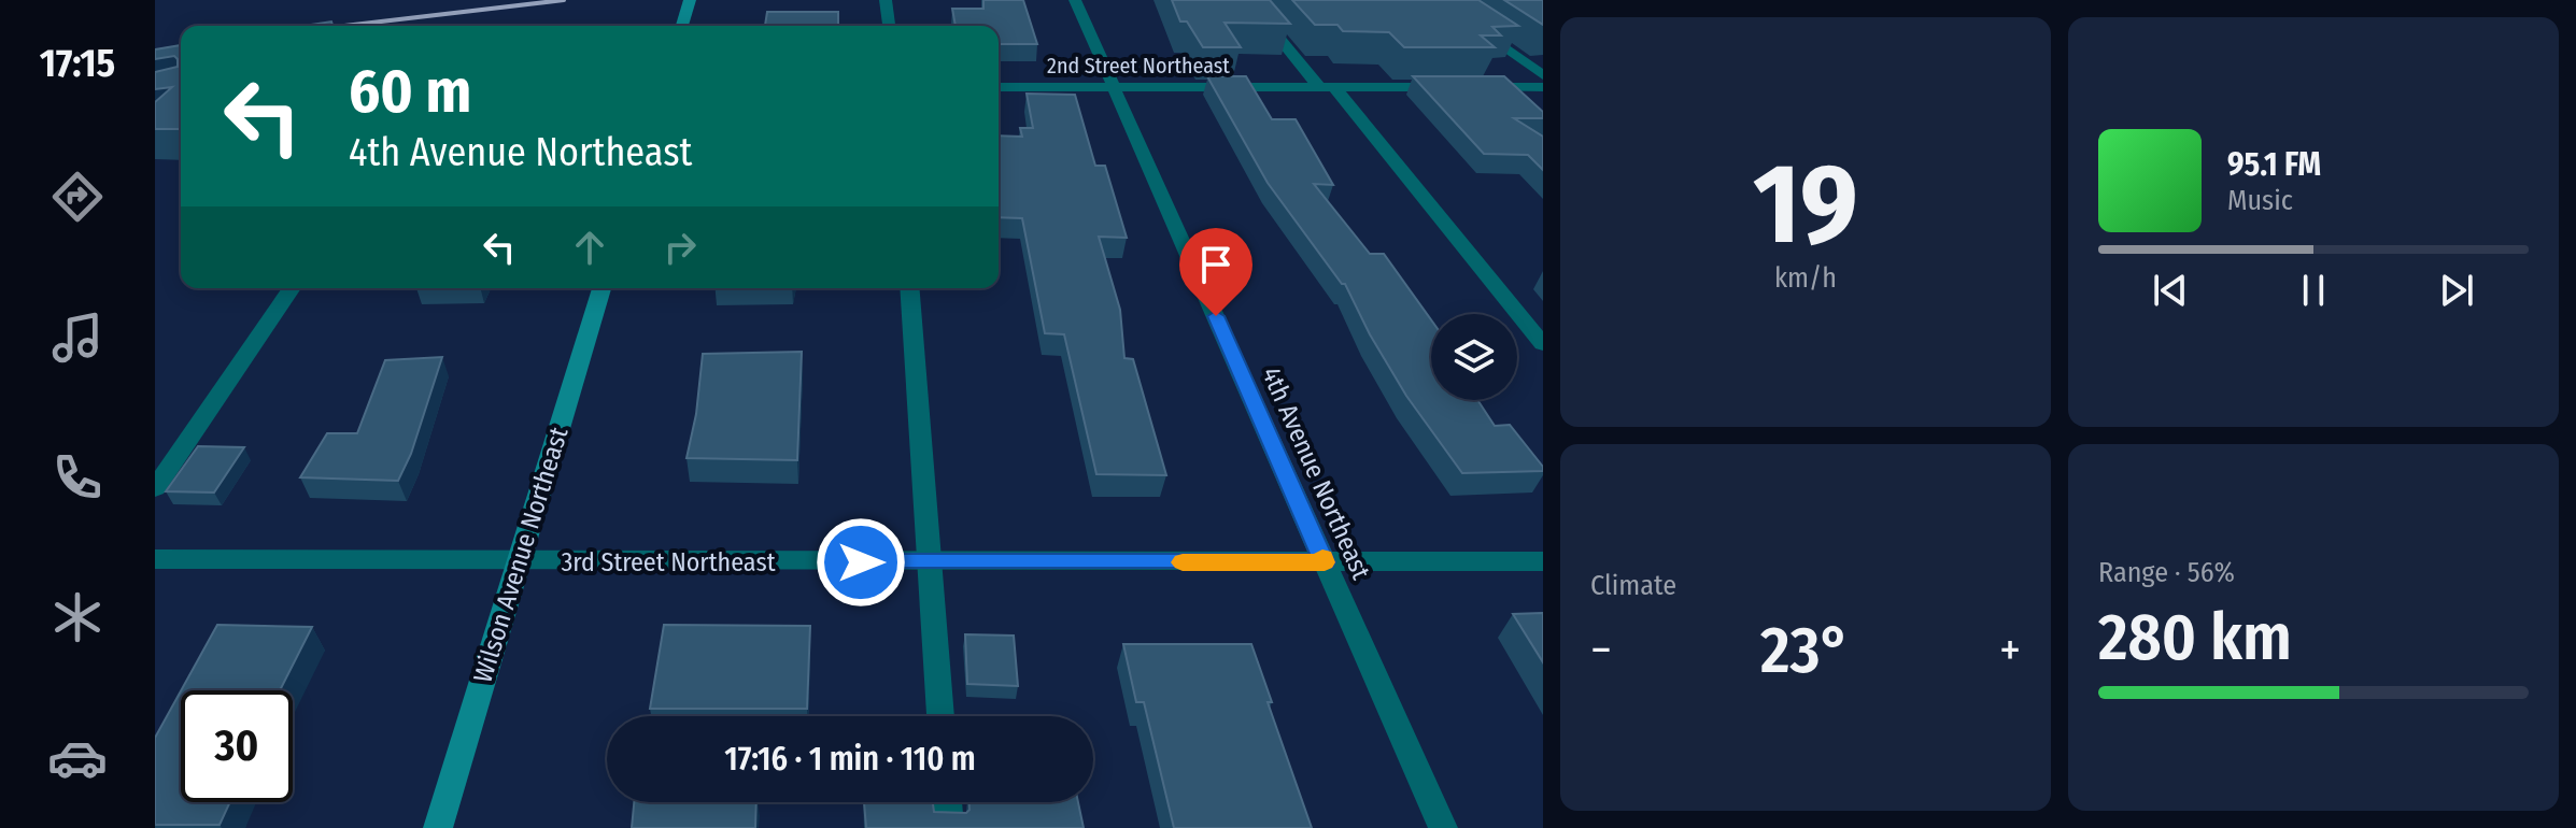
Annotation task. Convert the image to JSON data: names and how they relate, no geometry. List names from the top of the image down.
{
  "streets": {
    "street": [
      "2nd Street Northeast",
      "4th Avenue Northeast",
      "Wilson Avenue Northeast",
      "3rd Street Northeast"
    ]
  },
  "crossings": [
    ["2nd Street Northeast", "4th Avenue Northeast"],
    ["4th Avenue Northeast", "3rd Street Northeast"],
    ["Wilson Avenue Northeast", "3rd Street Northeast"]
  ],
  "page": {
    "tabs": "17:15",
    "tile": [
      ["19", "km/h"],
      "Climate",
      ["Range · 56%", "280 km"]
    ],
    "turn": ["60 m", "4th Avenue Northeast"],
    "song": ["95.1 FM", "Music"],
    "heat": ["−", "23°", "+"],
    "limit": "30",
    "trip": "17:16 · 1 min · 110 m"
  }
}
